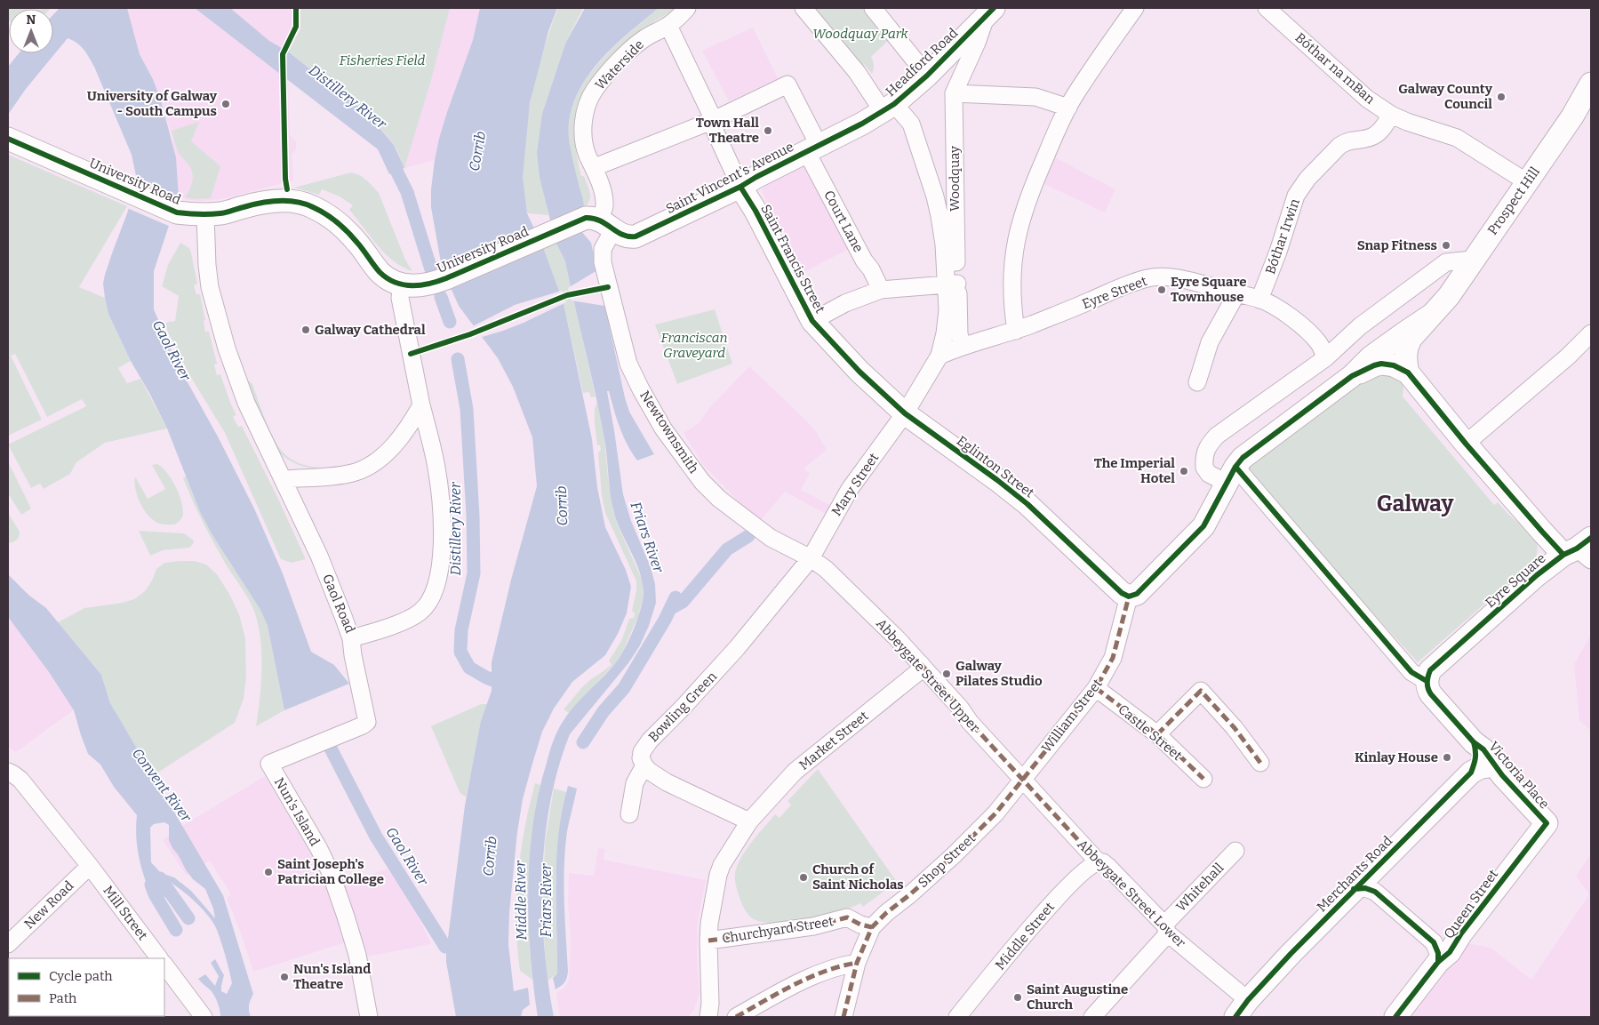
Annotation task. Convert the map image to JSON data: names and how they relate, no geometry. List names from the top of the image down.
{
  "streets": {
    "main road": [
      "Headford Road",
      "Saint Vincent's Avenue",
      "University Road",
      "Prospect Hill",
      "Saint Francis Street",
      "Eglinton Street",
      "Eyre Square",
      "Victoria Place",
      "Merchants Road",
      "Queen Street"
    ],
    "street": [
      "Waterside",
      "Bóthar na mBan",
      "Woodquay",
      "Court Lane",
      "Bóthar Irwin",
      "Eyre Street",
      "Newtownsmith",
      "Mary Street",
      "Gaol Road",
      "Abbeygate Street Upper",
      "Bowling Green",
      "William Street",
      "Castle Street",
      "Market Street",
      "Nun's Island",
      "Shop Street",
      "Whitehall",
      "Abbeygate Street Lower",
      "New Road",
      "Mill Street",
      "Churchyard Street",
      "Middle Street"
    ]
  },
  "crossings": [
    ["Headford Road", "Saint Vincent's Avenue"],
    ["Headford Road", "Woodquay"],
    ["Waterside", "Saint Vincent's Avenue"],
    ["Waterside", "University Road"],
    ["Waterside", "Newtownsmith"],
    ["Bóthar na mBan", "Prospect Hill"],
    ["Bóthar na mBan", "Bóthar Irwin"],
    ["Saint Vincent's Avenue", "Woodquay"],
    ["Saint Vincent's Avenue", "University Road"],
    ["Saint Vincent's Avenue", "Court Lane"],
    ["Saint Vincent's Avenue", "Saint Francis Street"],
    ["Saint Vincent's Avenue", "Newtownsmith"],
    ["Woodquay", "Eyre Street"],
    ["Woodquay", "Mary Street"],
    ["University Road", "Newtownsmith"],
    ["University Road", "Gaol Road"],
    ["Prospect Hill", "Eyre Square"],
    ["Bóthar Irwin", "Eyre Street"],
    ["Saint Francis Street", "Eglinton Street"],
    ["Saint Francis Street", "Mary Street"],
    ["Eyre Street", "Mary Street"],
    ["Newtownsmith", "Mary Street"],
    ["Newtownsmith", "Abbeygate Street Upper"],
    ["Newtownsmith", "Bowling Green"],
    ["Eglinton Street", "Mary Street"],
    ["Eglinton Street", "Eyre Square"],
    ["Eglinton Street", "William Street"],
    ["Mary Street", "Abbeygate Street Upper"],
    ["Mary Street", "Bowling Green"],
    ["Eyre Square", "William Street"],
    ["Eyre Square", "Victoria Place"],
    ["Gaol Road", "Nun's Island"],
    ["Abbeygate Street Upper", "Bowling Green"],
    ["Abbeygate Street Upper", "William Street"],
    ["Abbeygate Street Upper", "Market Street"],
    ["Abbeygate Street Upper", "Shop Street"],
    ["Abbeygate Street Upper", "Abbeygate Street Lower"],
    ["William Street", "Castle Street"],
    ["William Street", "Shop Street"],
    ["William Street", "Abbeygate Street Lower"],
    ["Market Street", "Churchyard Street"],
    ["Victoria Place", "Merchants Road"],
    ["Victoria Place", "Queen Street"],
    ["Shop Street", "Abbeygate Street Lower"],
    ["Shop Street", "Churchyard Street"],
    ["Merchants Road", "Abbeygate Street Lower"],
    ["Whitehall", "Abbeygate Street Lower"],
    ["Abbeygate Street Lower", "Middle Street"],
    ["New Road", "Mill Street"]
  ],
  "districts": ["Galway"],
  "water": [
    "Distillery River",
    "Corrib",
    "Gaol River",
    "Friars River",
    "Convent River",
    "Middle River"
  ],
  "parks": ["Woodquay Park", "Fisheries Field", "Franciscan Graveyard"],
  "places": [
    "Galway County Council",
    "University of Galway - South Campus",
    "Town Hall Theatre",
    "Snap Fitness",
    "Eyre Square Townhouse",
    "Galway Cathedral",
    "The Imperial Hotel",
    "Galway Pilates Studio",
    "Kinlay House",
    "Saint Joseph's Patrician College",
    "Church of Saint Nicholas",
    "Nun's Island Theatre",
    "Saint Augustine Church"
  ],
  "legend": ["Cycle path", "Path"],
  "north": "top"
}
